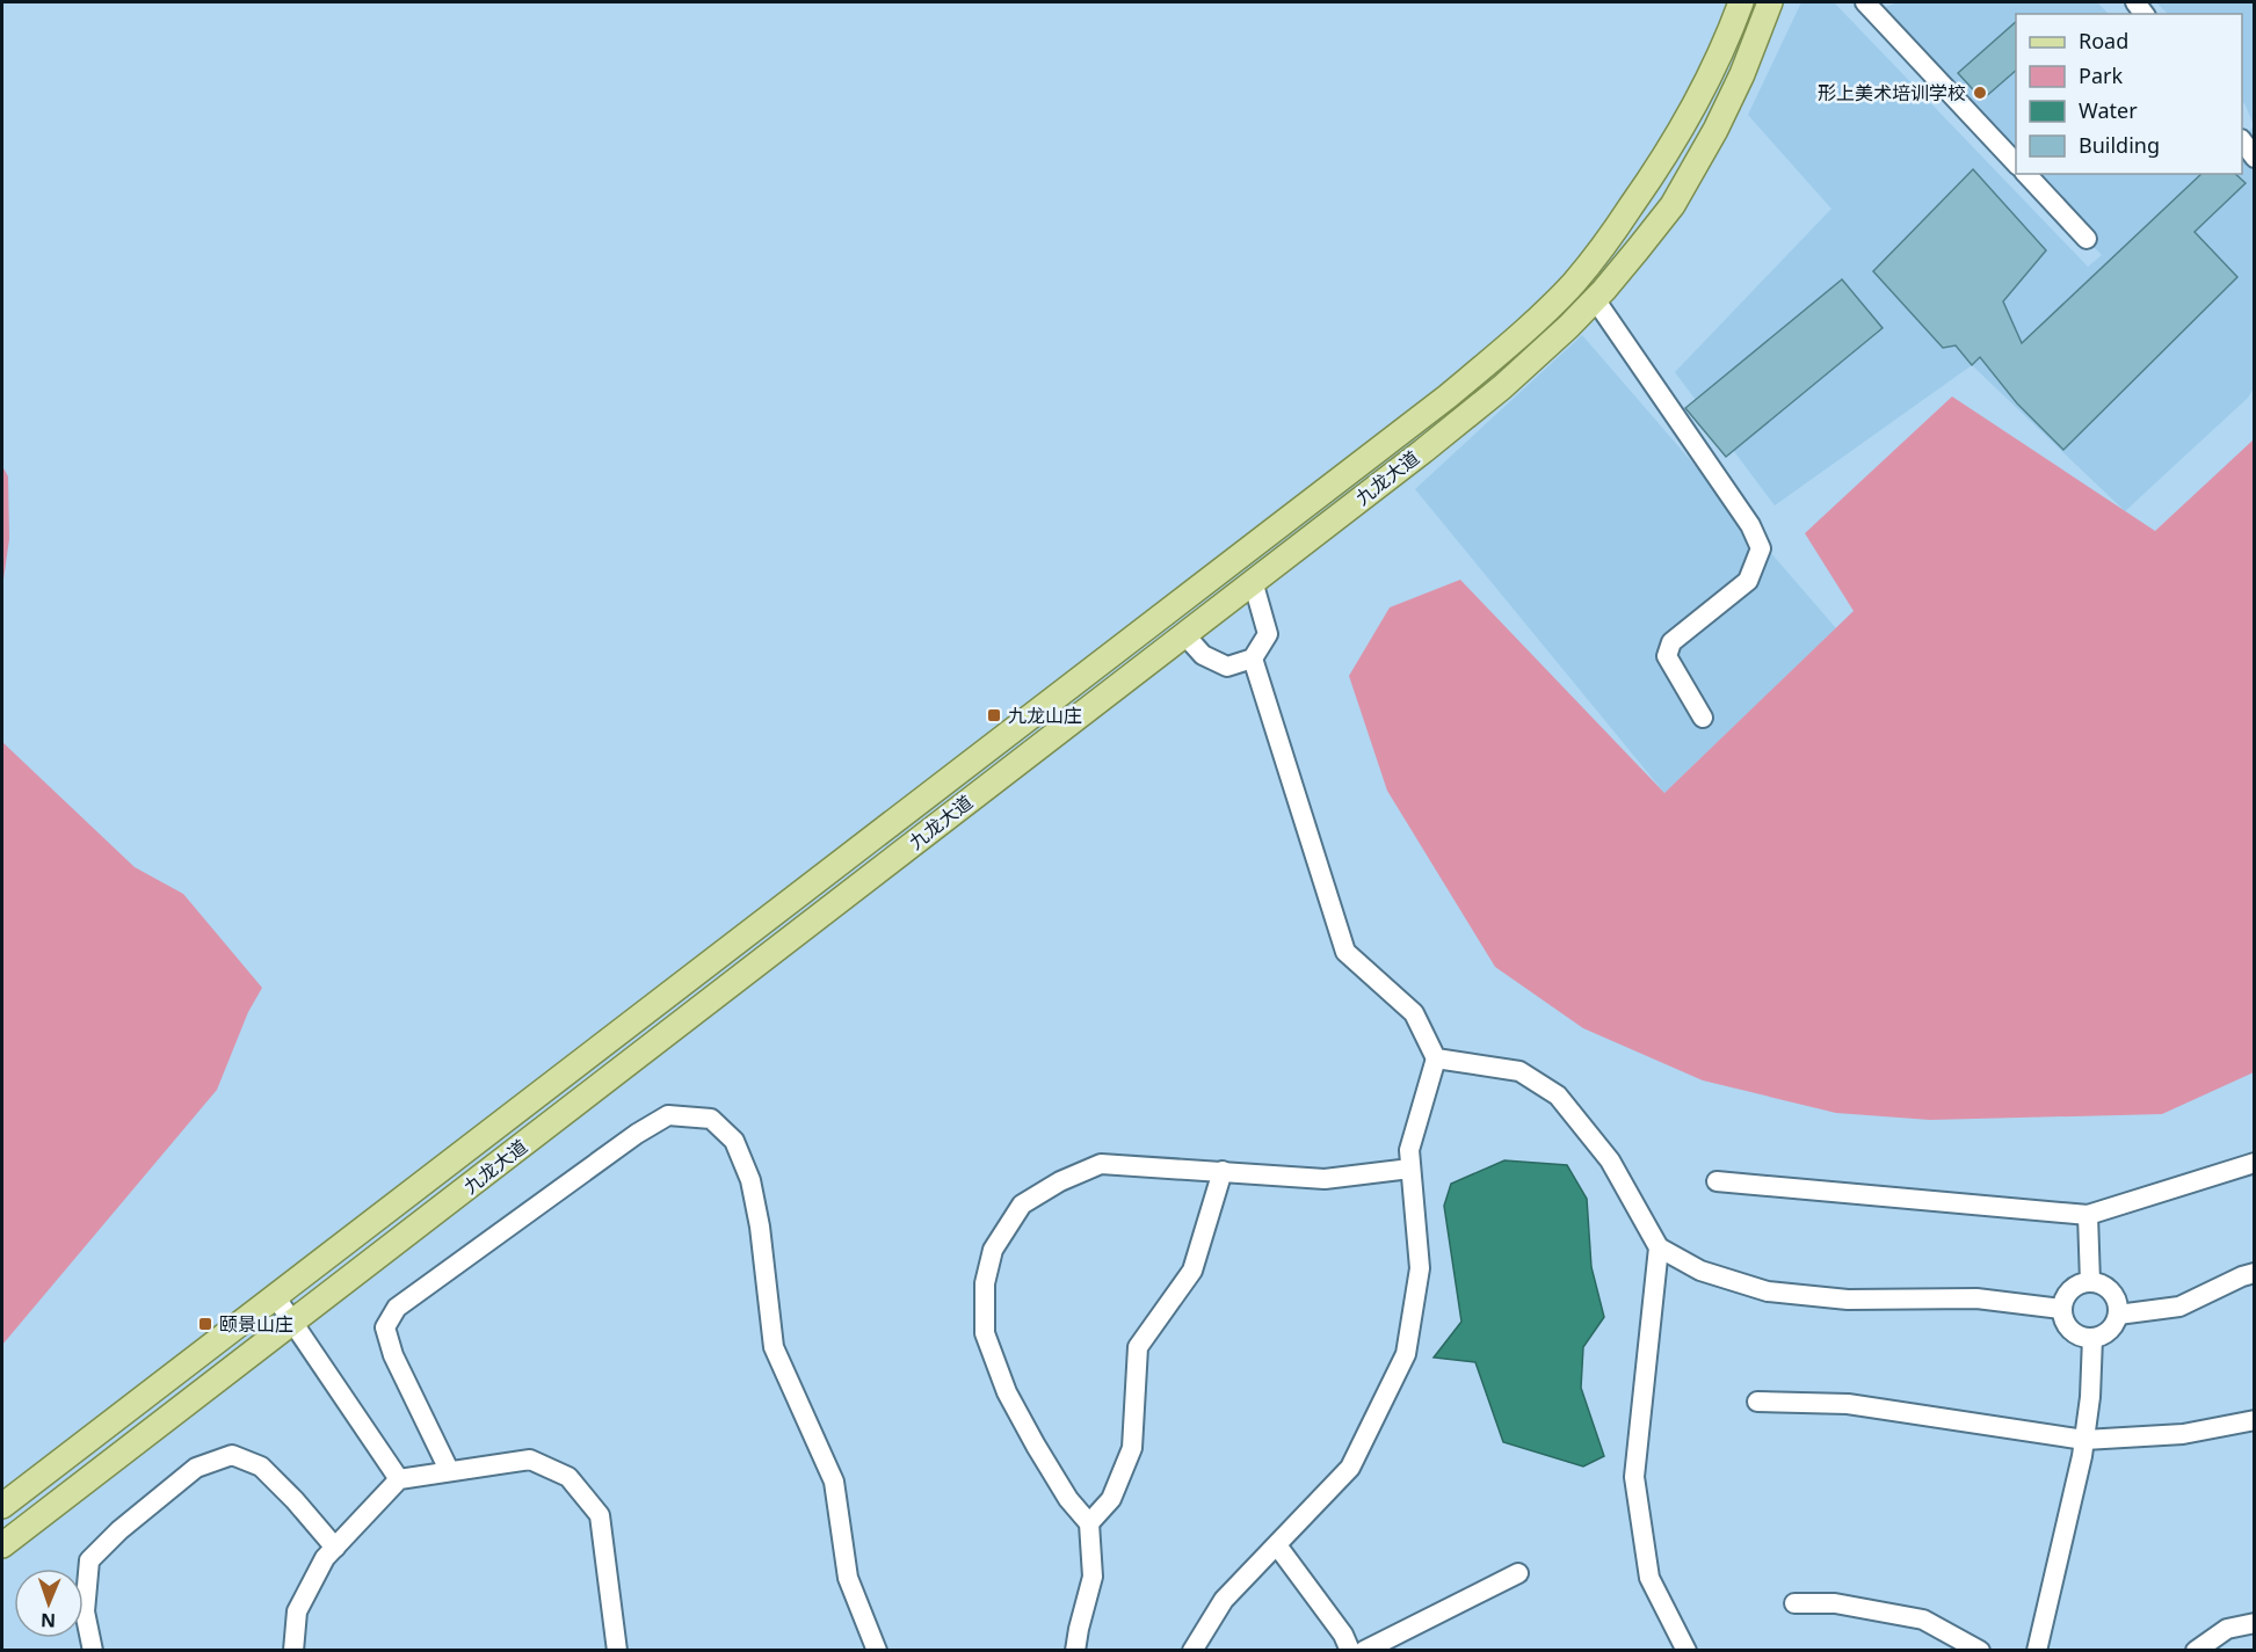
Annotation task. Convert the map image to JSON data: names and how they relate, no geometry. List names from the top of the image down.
{
  "streets": {
    "main road": ["九龙大道"]
  },
  "places": {
    "other": ["形上美术培训学校"],
    "transit": ["九龙山庄", "颐景山庄"]
  },
  "legend": [
    "Road",
    "Park",
    "Water",
    "Building"
  ],
  "north": "bottom"
}
